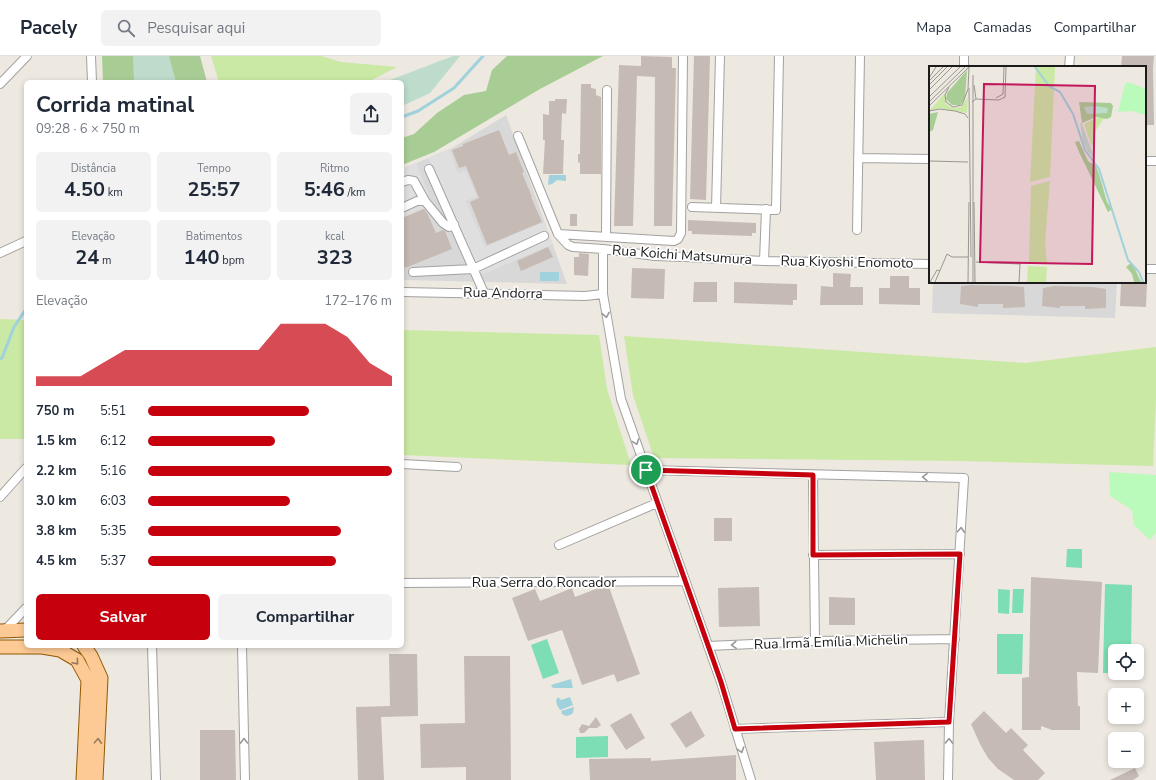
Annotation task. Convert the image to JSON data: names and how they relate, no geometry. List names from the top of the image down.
{
  "streets": {
    "street": [
      "Rua Koichi Matsumura",
      "Rua Kiyoshi Enomoto",
      "Rua Andorra",
      "Rua Serra do Roncador",
      "Rua Irmã Emília Michelin"
    ]
  },
  "crossings": [
    ["Rua Koichi Matsumura", "Rua Kiyoshi Enomoto"],
    ["Rua Koichi Matsumura", "Rua Andorra"],
    ["Rua Koichi Matsumura", "Rua Serra do Roncador"],
    ["Rua Koichi Matsumura", "Rua Irmã Emília Michelin"]
  ],
  "one_way": ["Rua Irmã Emília Michelin"],
  "page": {
    "header": "Pacely",
    "search": "Pesquisar aqui",
    "nav": ["Mapa", "Camadas", "Compartilhar"],
    "heading": ["Corrida matinal", "09:28 · 6 × 750 m"],
    "stats": [
      ["Distância", "4.50 km"],
      ["Tempo", "25:57"],
      ["Ritmo", "5:46 /km"],
      ["Elevação", "24 m"],
      ["Batimentos", "140 bpm"],
      ["kcal", "323"]
    ],
    "chart": ["Elevação", "172–176 m"],
    "list": [
      {
        "name": "750 m",
        "note": "5:51"
      },
      {
        "name": "1.5 km",
        "note": "6:12"
      },
      {
        "name": "2.2 km",
        "note": "5:16"
      },
      {
        "name": "3.0 km",
        "note": "6:03"
      },
      {
        "name": "3.8 km",
        "note": "5:35"
      },
      {
        "name": "4.5 km",
        "note": "5:37"
      }
    ],
    "buttons": ["Salvar", "Compartilhar"],
    "map_buttons": ["+", "−"]
  }
}
